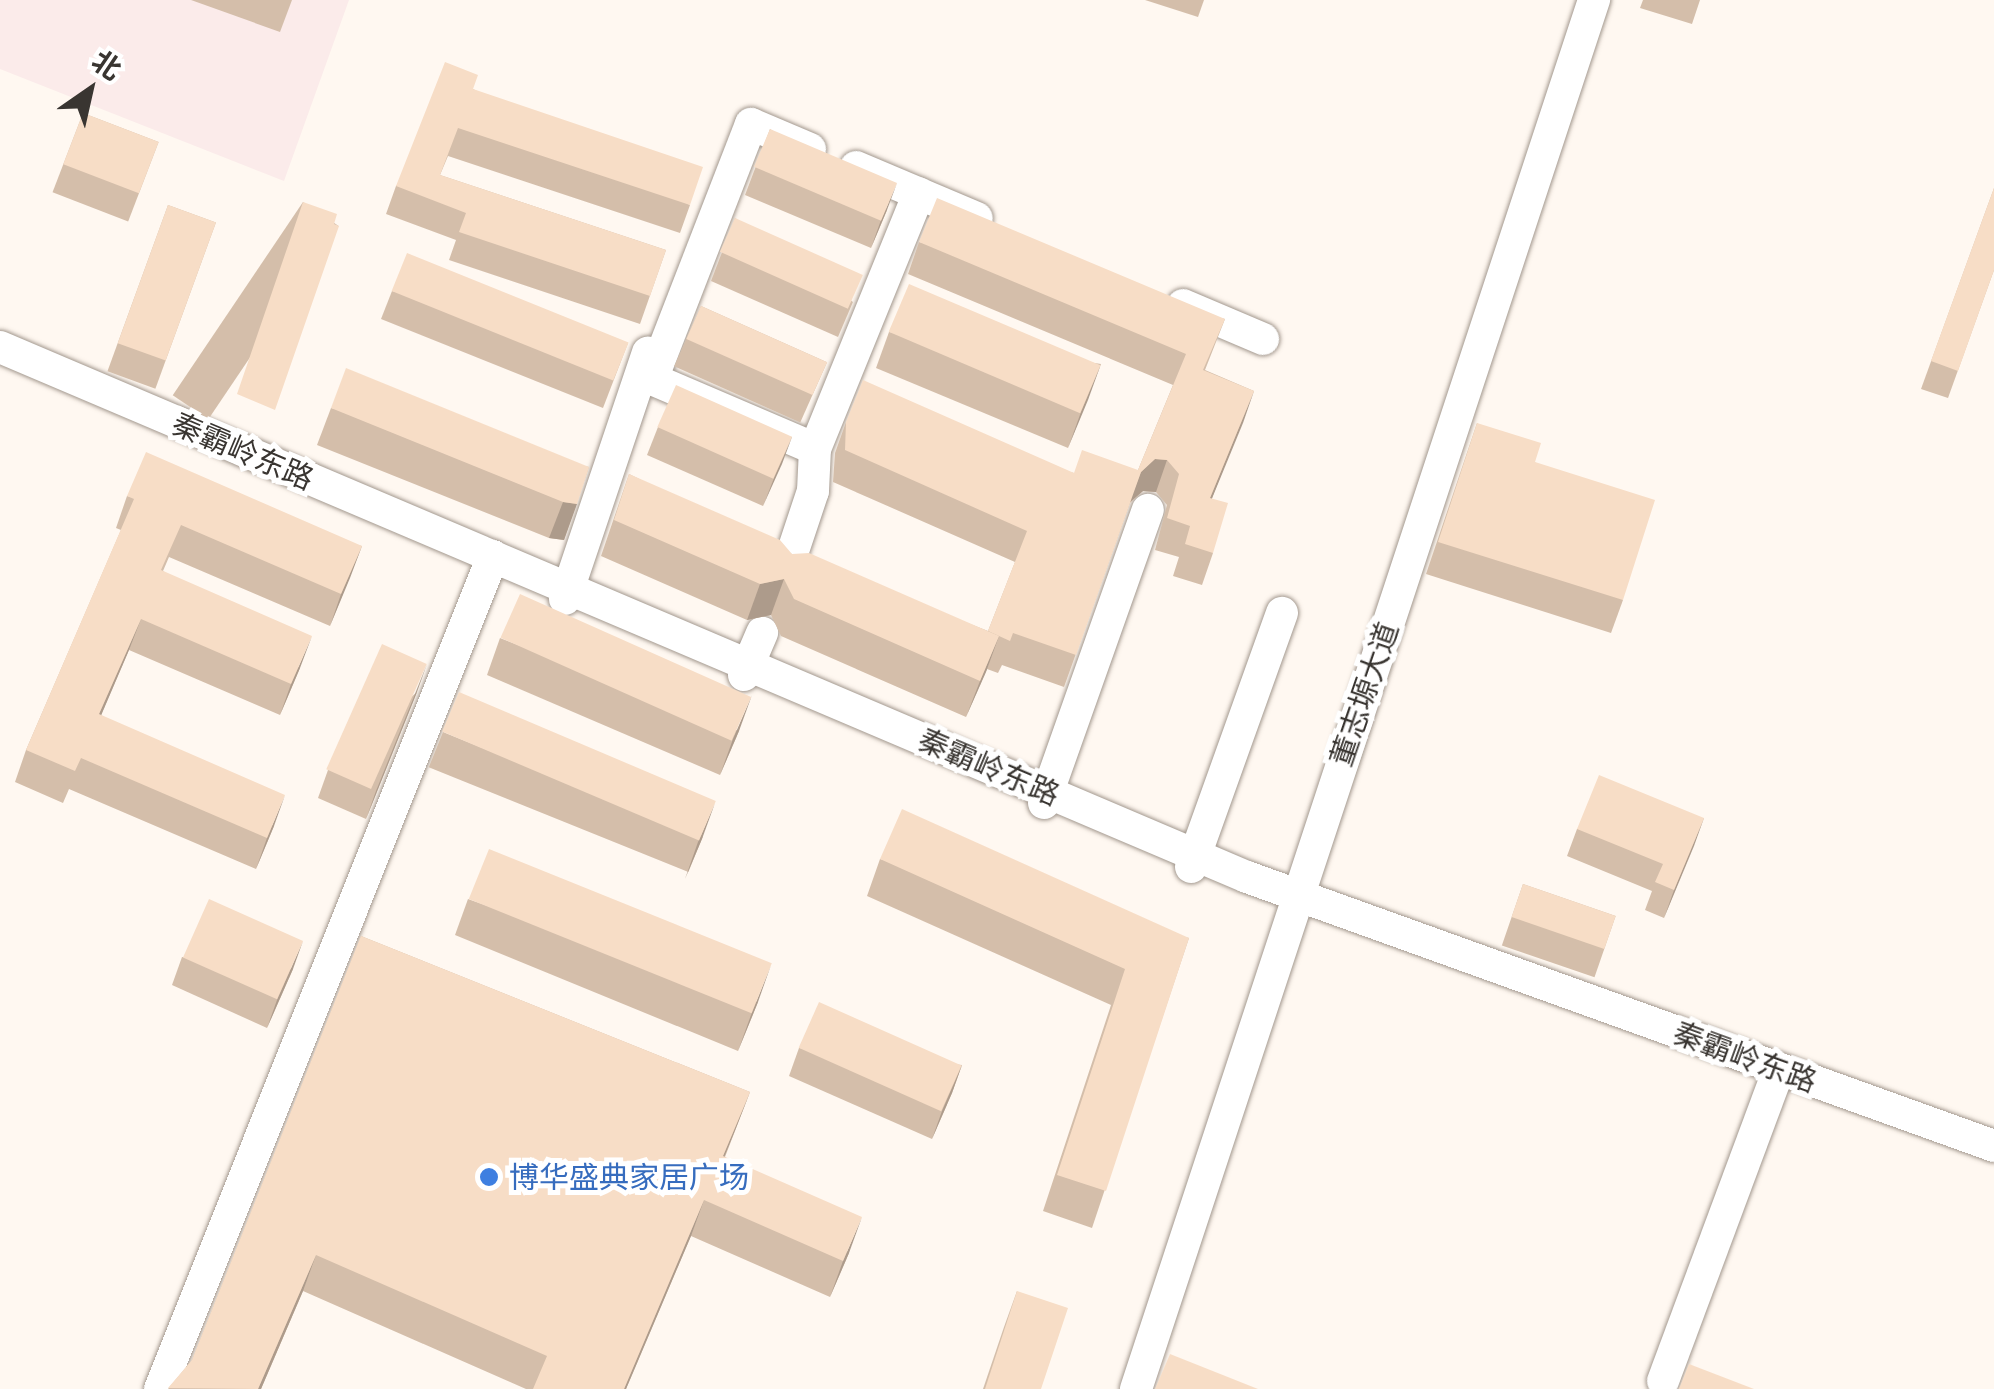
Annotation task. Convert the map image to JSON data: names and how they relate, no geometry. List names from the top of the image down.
{
  "streets": {
    "street": ["秦霸岭东路", "董志塬大道"]
  },
  "crossings": [
    ["秦霸岭东路", "董志塬大道"]
  ],
  "places": ["博华盛典家居广场"],
  "north": "top right"
}
